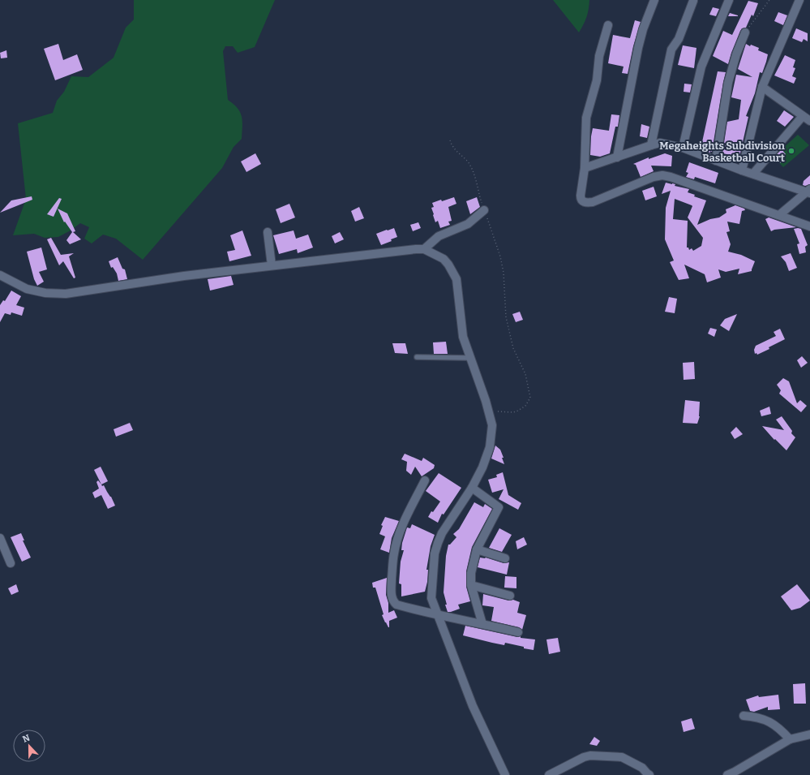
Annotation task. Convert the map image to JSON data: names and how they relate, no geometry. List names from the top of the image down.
{
  "places": ["Megaheights Subdivision Basketball Court"],
  "north": "top"
}
